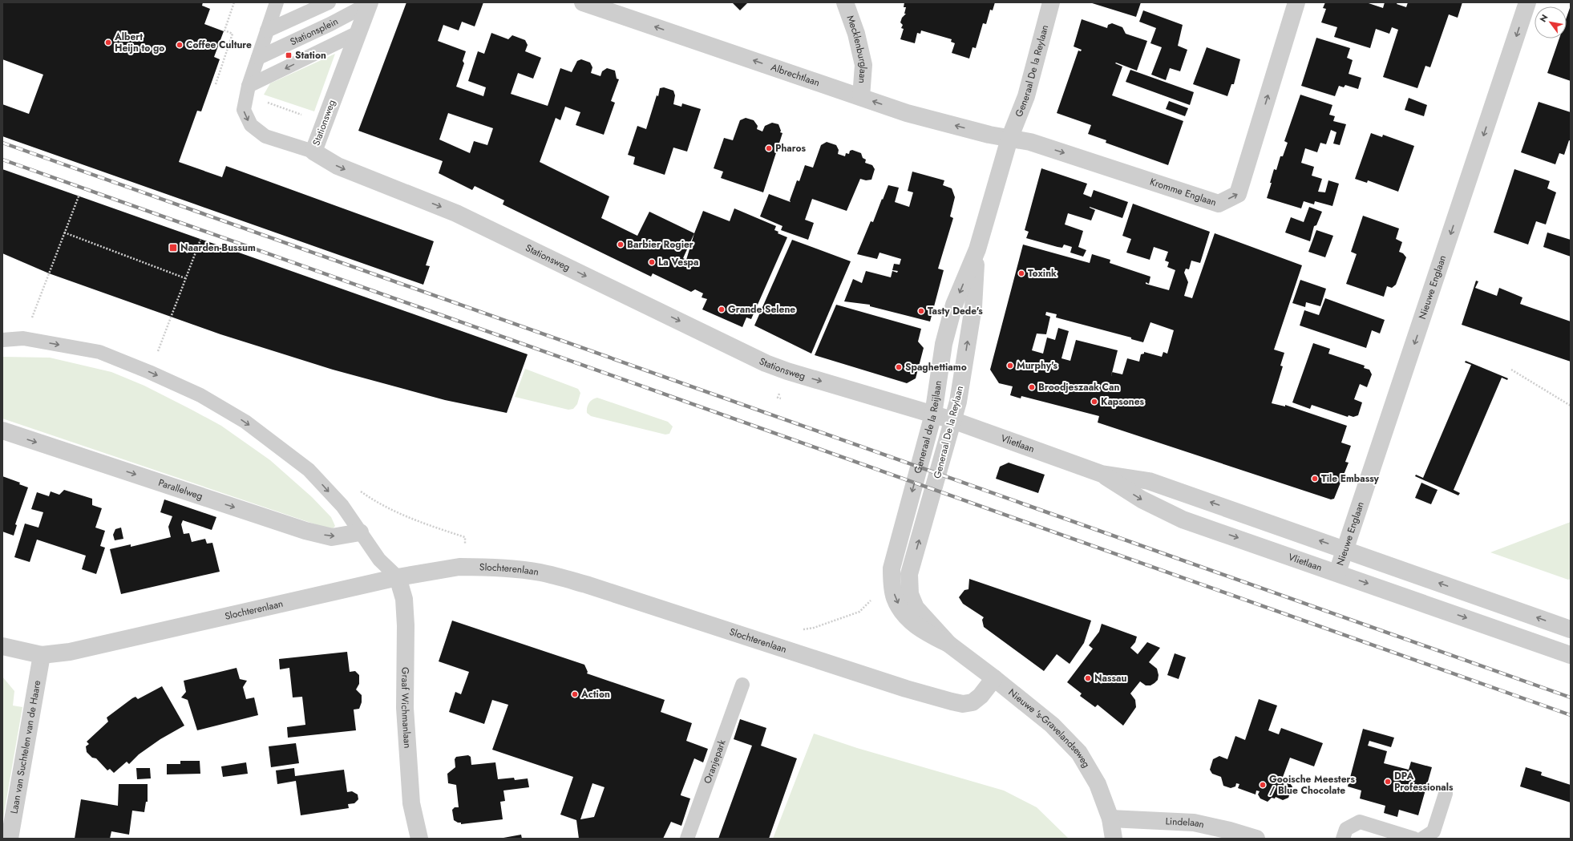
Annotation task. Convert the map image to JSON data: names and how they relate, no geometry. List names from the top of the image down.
{
  "streets": {
    "street": [
      "Mecklenburglaan",
      "Generaal De la Reylaan",
      "Albrechtlaan",
      "Stationsweg",
      "Kromme Englaan",
      "Nieuwe Englaan",
      "Generaal de la Reijlaan",
      "Vlietlaan",
      "Parallelweg",
      "Slochterenlaan",
      "Graaf Wichmanlaan",
      "Nieuwe 's-Gravelandseweg",
      "Laan van Suchtelen van de Haare",
      "Lindelaan"
    ],
    "lane": ["Stationsplein", "Oranjepark"]
  },
  "crossings": [
    ["Stationsplein", "Stationsweg"],
    ["Mecklenburglaan", "Albrechtlaan"],
    ["Generaal De la Reylaan", "Albrechtlaan"],
    ["Generaal De la Reylaan", "Kromme Englaan"],
    ["Generaal De la Reylaan", "Generaal de la Reijlaan"],
    ["Generaal De la Reylaan", "Vlietlaan"],
    ["Generaal De la Reylaan", "Nieuwe 's-Gravelandseweg"],
    ["Albrechtlaan", "Kromme Englaan"],
    ["Albrechtlaan", "Generaal de la Reijlaan"],
    ["Stationsweg", "Generaal de la Reijlaan"],
    ["Stationsweg", "Vlietlaan"],
    ["Kromme Englaan", "Generaal de la Reijlaan"],
    ["Nieuwe Englaan", "Vlietlaan"],
    ["Generaal de la Reijlaan", "Vlietlaan"],
    ["Generaal de la Reijlaan", "Nieuwe 's-Gravelandseweg"],
    ["Slochterenlaan", "Graaf Wichmanlaan"],
    ["Slochterenlaan", "Nieuwe 's-Gravelandseweg"],
    ["Slochterenlaan", "Laan van Suchtelen van de Haare"],
    ["Nieuwe 's-Gravelandseweg", "Lindelaan"]
  ],
  "one_way": [
    "Generaal De la Reylaan",
    "Albrechtlaan",
    "Stationsweg",
    "Nieuwe Englaan",
    "Generaal de la Reijlaan",
    "Parallelweg"
  ],
  "places": {
    "other": [
      "Albert Heijn to go",
      "Coffee Culture",
      "Pharos",
      "Barbier Rogier",
      "La Vespa",
      "Toxink",
      "Grande Selene",
      "Tasty Dede's",
      "Murphy's",
      "Spaghettiamo",
      "Broodjeszaak Can",
      "Kapsones",
      "Tile Embassy",
      "Nassau",
      "Action",
      "DPA Professionals",
      "Gooische Meesters / Blue Chocolate"
    ],
    "transit": ["Station", "Naarden-Bussum"]
  },
  "north": "top left"
}
